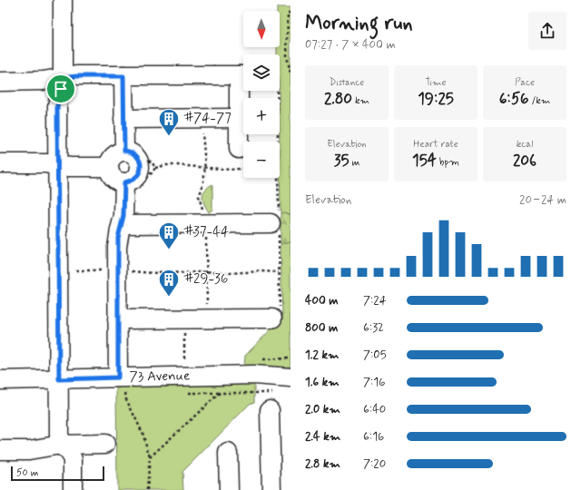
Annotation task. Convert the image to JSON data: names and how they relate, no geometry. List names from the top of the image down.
{
  "streets": {
    "street": ["73 Avenue"]
  },
  "places": {
    "building": ["#74-77", "#37-44", "#29-36"]
  },
  "scale_bar": "50 m",
  "north": "bottom",
  "page": {
    "heading": ["Morning run", "07:27 · 7 × 400 m"],
    "map_buttons": ["+", "−"],
    "stats": [
      ["Distance", "2.80 km"],
      ["Time", "19:25"],
      ["Pace", "6:56 /km"],
      ["Elevation", "35 m"],
      ["Heart rate", "154 bpm"],
      ["kcal", "206"]
    ],
    "chart": ["Elevation", "20–24 m"],
    "list": [
      {
        "name": "400 m",
        "note": "7:24"
      },
      {
        "name": "800 m",
        "note": "6:32"
      },
      {
        "name": "1.2 km",
        "note": "7:05"
      },
      {
        "name": "1.6 km",
        "note": "7:16"
      },
      {
        "name": "2.0 km",
        "note": "6:40"
      },
      {
        "name": "2.4 km",
        "note": "6:16"
      },
      {
        "name": "2.8 km",
        "note": "7:20"
      }
    ],
    "scale": "50 m"
  }
}
